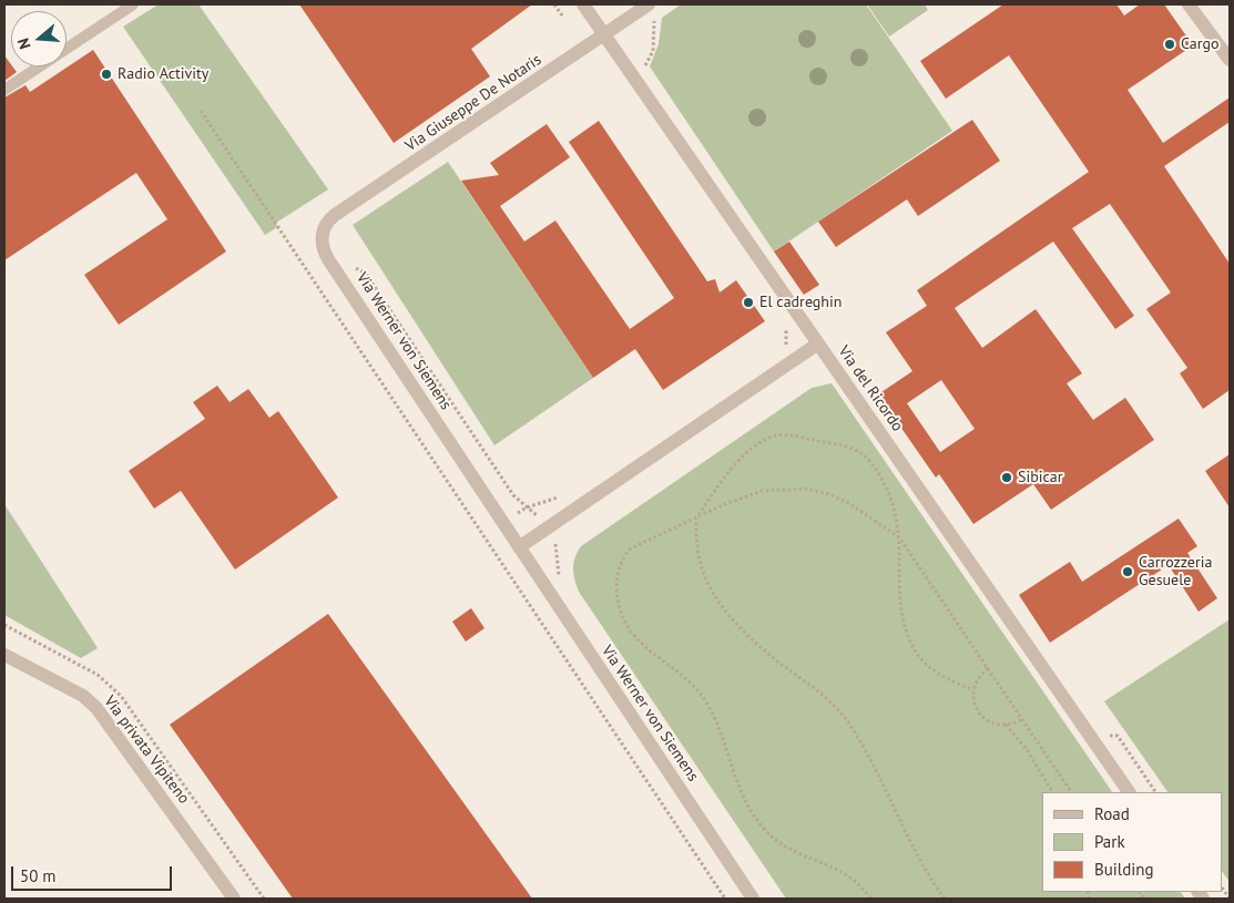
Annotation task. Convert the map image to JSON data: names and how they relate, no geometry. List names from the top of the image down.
{
  "streets": {
    "street": [
      "Via Giuseppe De Notaris",
      "Via Werner von Siemens",
      "Via del Ricordo",
      "Via privata Vipiteno"
    ]
  },
  "crossings": [
    ["Via Giuseppe De Notaris", "Via Werner von Siemens"],
    ["Via Giuseppe De Notaris", "Via del Ricordo"]
  ],
  "places": [
    "Cargo",
    "Radio Activity",
    "El cadreghin",
    "Sibicar",
    "Carrozzeria Gesuele"
  ],
  "legend": ["Road", "Park", "Building"],
  "scale_bar": "50 m",
  "north": "left"
}
